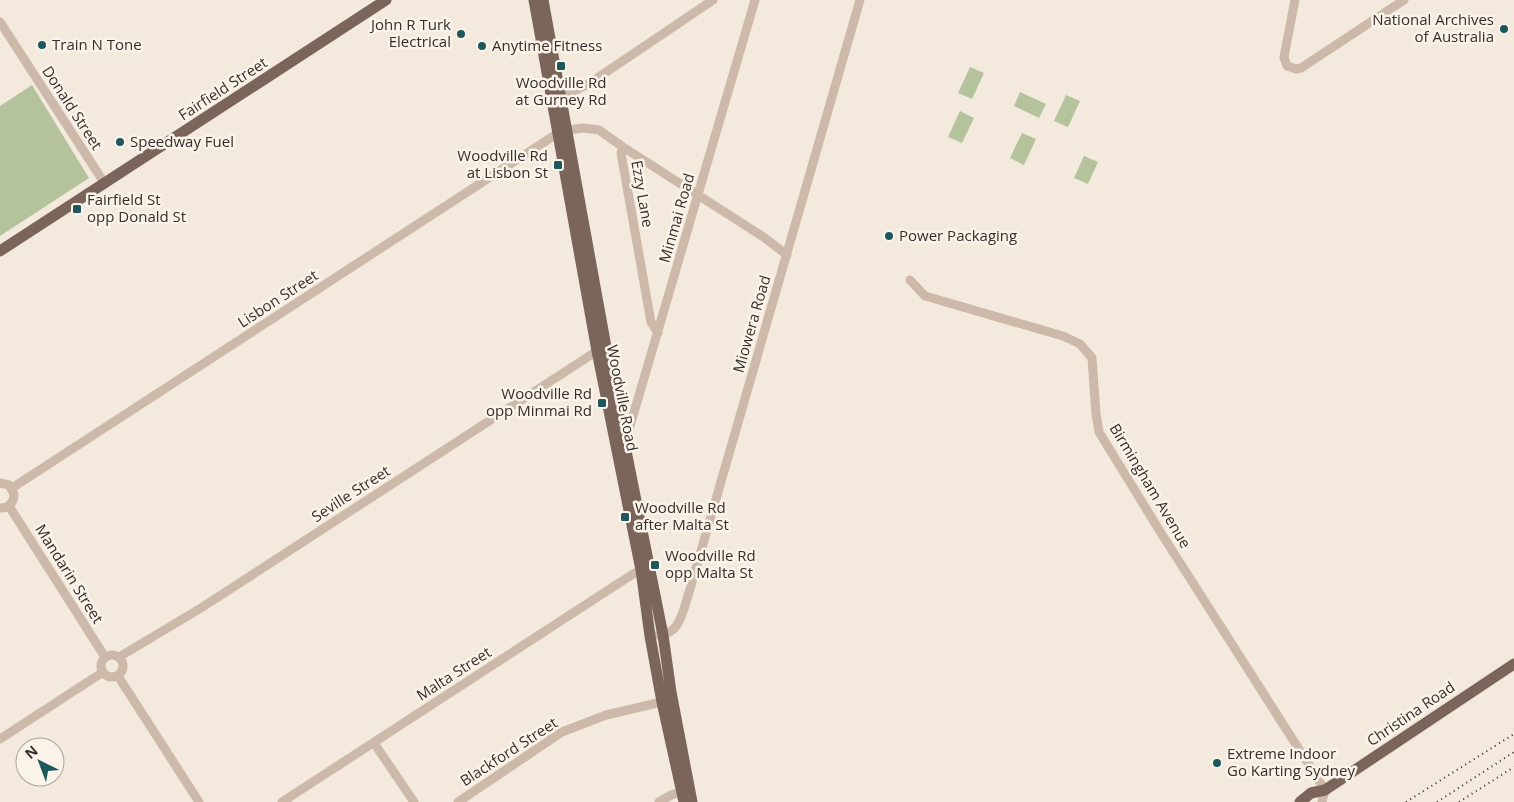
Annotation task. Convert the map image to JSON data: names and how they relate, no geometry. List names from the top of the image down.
{
  "streets": {
    "main road": ["Fairfield Street", "Woodville Road", "Christina Road"],
    "street": [
      "Donald Street",
      "Ezzy Lane",
      "Minmai Road",
      "Lisbon Street",
      "Miowera Road",
      "Birmingham Avenue",
      "Seville Street",
      "Mandarin Street",
      "Malta Street",
      "Blackford Street"
    ]
  },
  "crossings": [
    ["Fairfield Street", "Donald Street"],
    ["Ezzy Lane", "Minmai Road"],
    ["Minmai Road", "Woodville Road"],
    ["Lisbon Street", "Woodville Road"],
    ["Miowera Road", "Woodville Road"],
    ["Woodville Road", "Seville Street"],
    ["Woodville Road", "Malta Street"],
    ["Woodville Road", "Blackford Street"],
    ["Birmingham Avenue", "Christina Road"],
    ["Seville Street", "Mandarin Street"]
  ],
  "places": {
    "other": [
      "National Archives of Australia",
      "John R Turk Electrical",
      "Train N Tone",
      "Anytime Fitness",
      "Speedway Fuel",
      "Power Packaging",
      "Extreme Indoor Go Karting Sydney"
    ],
    "transit": [
      "Woodville Rd at Gurney Rd",
      "Woodville Rd at Lisbon St",
      "Fairfield St opp Donald St",
      "Woodville Rd opp Minmai Rd",
      "Woodville Rd after Malta St",
      "Woodville Rd opp Malta St"
    ]
  },
  "north": "top left"
}
